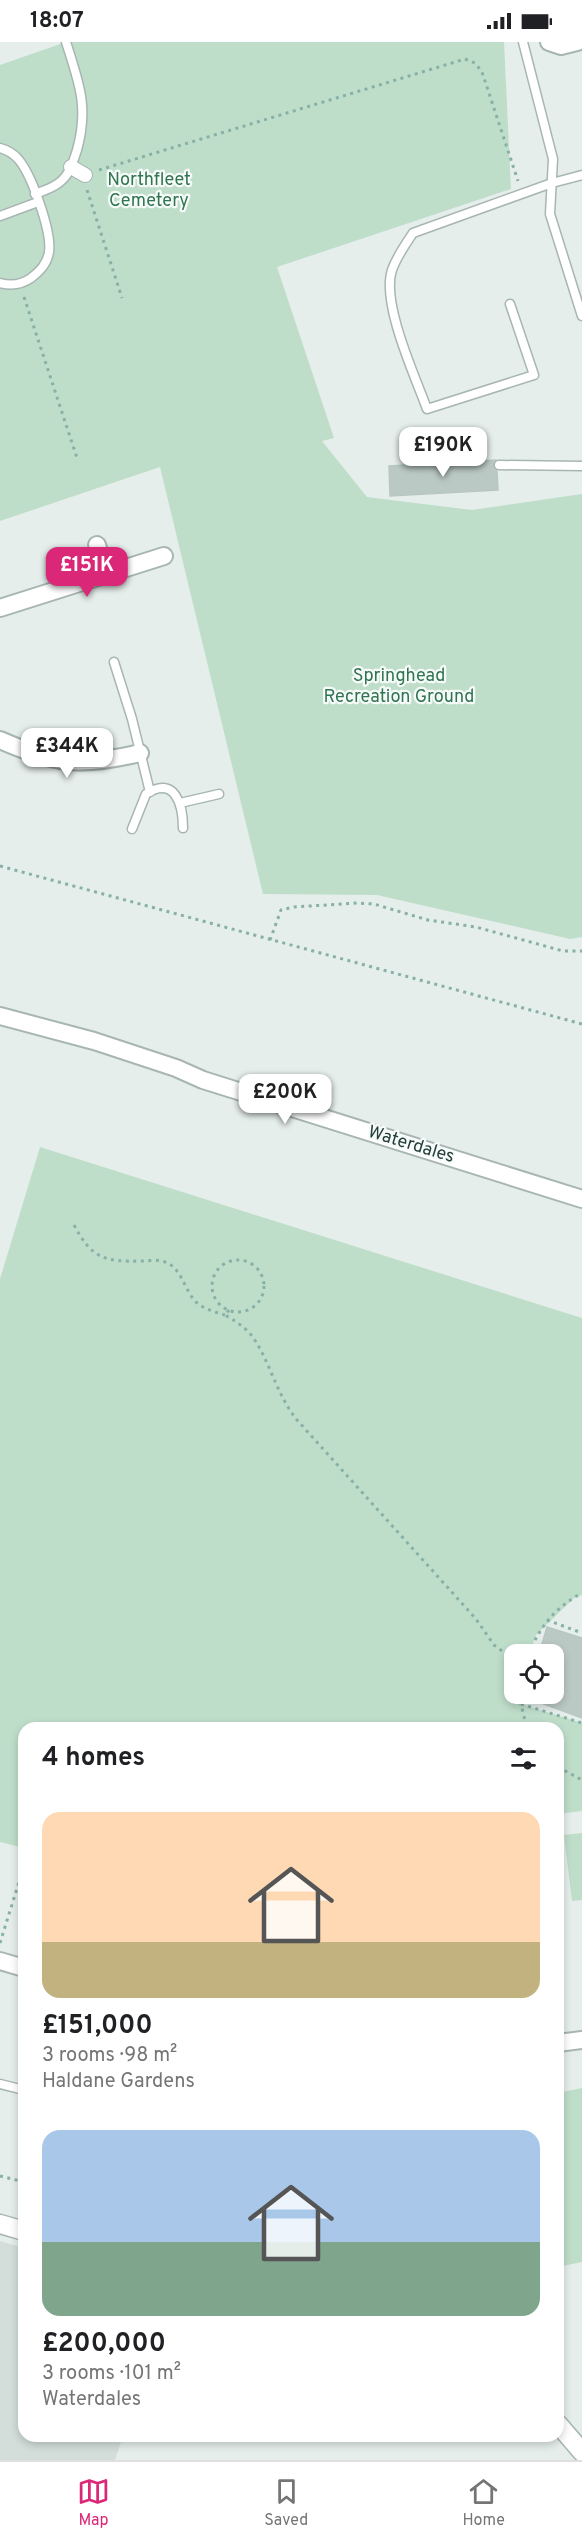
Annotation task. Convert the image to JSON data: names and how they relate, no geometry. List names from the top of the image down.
{
  "streets": {
    "street": ["Waterdales"]
  },
  "parks": ["Northfleet Cemetery", "Springhead Recreation Ground"],
  "page": {
    "status": "18:07",
    "price": [
      "£190K",
      "£151K",
      "£344K",
      "£200K"
    ],
    "heading": "4 homes",
    "list": [
      {
        "name": "£151,000",
        "note": "3 rooms · 98 m² · Haldane Gardens"
      },
      {
        "name": "£200,000",
        "note": "3 rooms · 101 m² · Waterdales"
      }
    ],
    "tabs": ["Map", "Saved", "Home"]
  }
}
